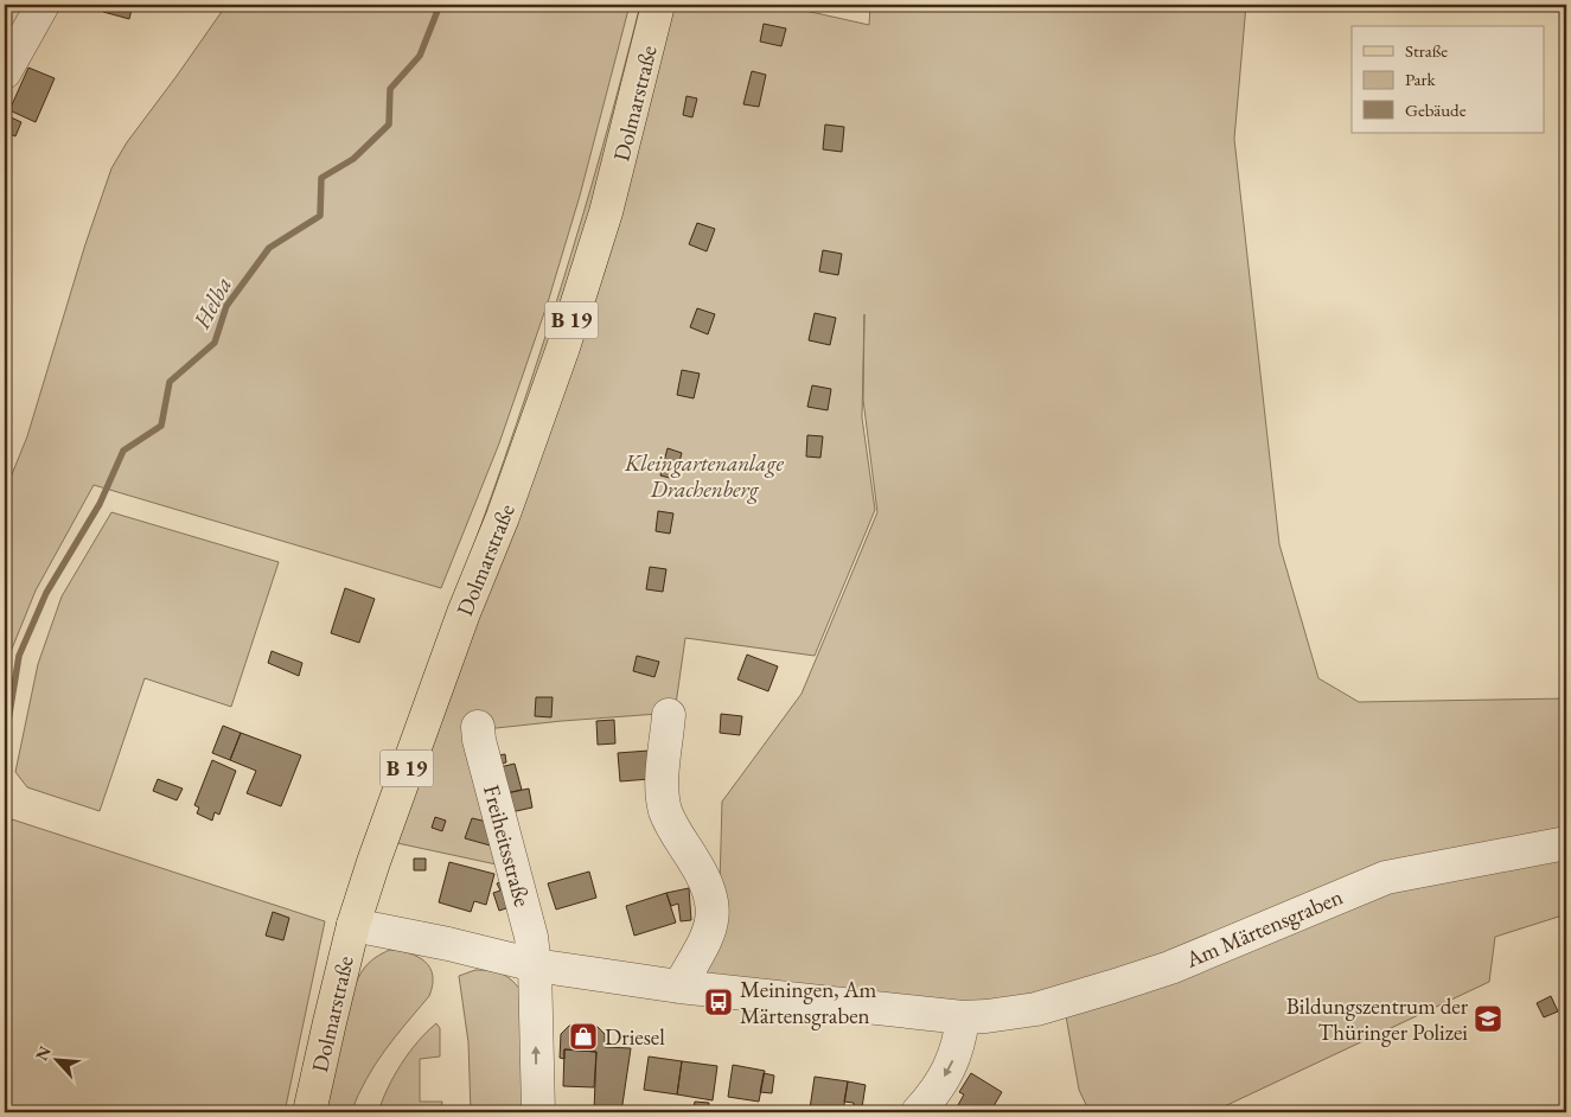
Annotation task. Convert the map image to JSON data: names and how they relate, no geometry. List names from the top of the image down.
{
  "streets": {
    "main road": ["Dolmarstraße", "B 19"],
    "street": ["Freiheitsstraße", "Am Märtensgraben"]
  },
  "one_way": ["Freiheitsstraße"],
  "water": ["Helba"],
  "parks": ["Kleingartenanlage Drachenberg"],
  "places": {
    "bus stop": ["Meiningen, Am Märtensgraben"],
    "school or university": ["Bildungszentrum der Thüringer Polizei"],
    "shop": ["Driesel"]
  },
  "legend": ["Straße", "Park", "Gebäude"],
  "north": "top left"
}
